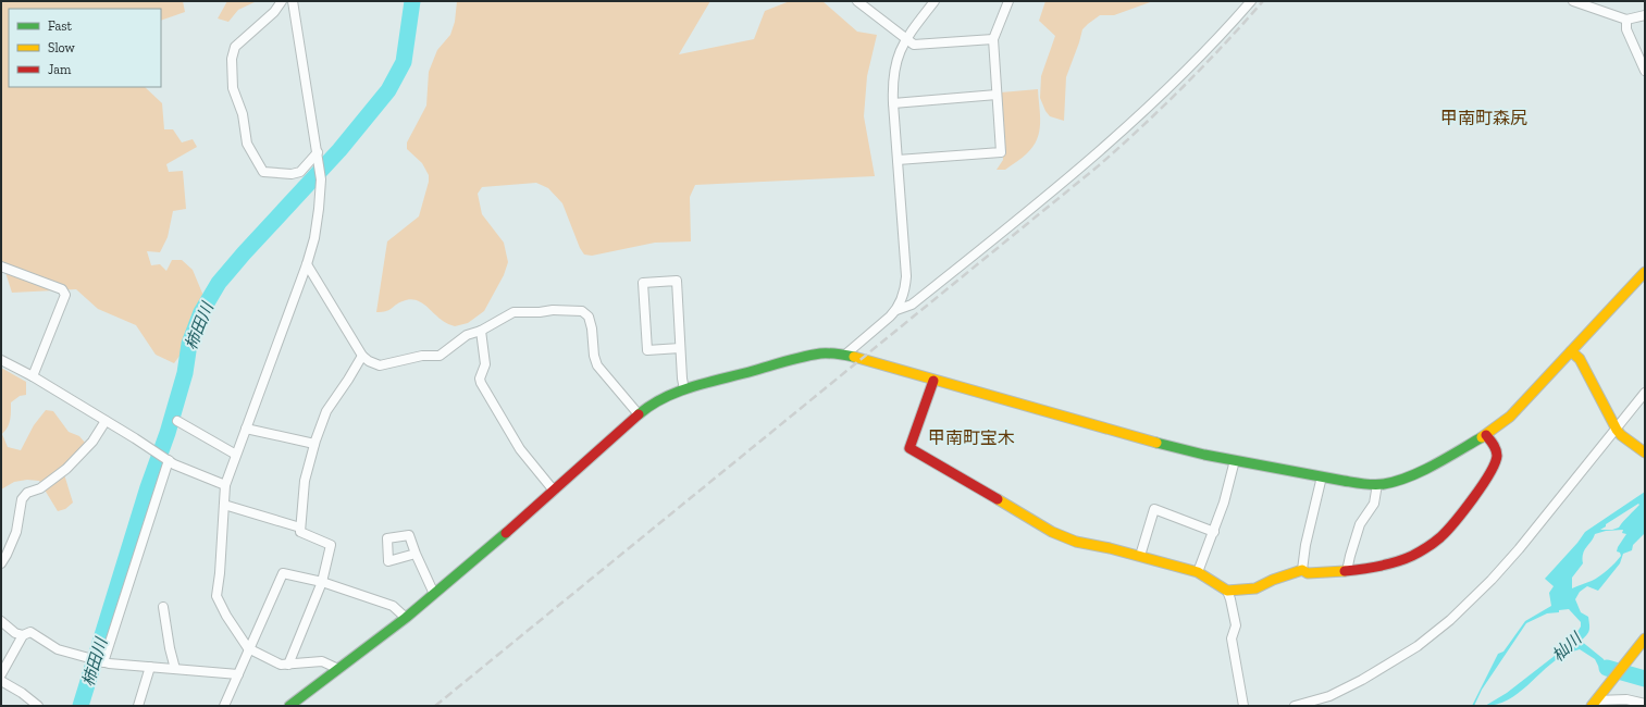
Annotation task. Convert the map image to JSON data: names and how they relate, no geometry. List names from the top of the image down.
{
  "districts": ["甲南町森尻", "甲南町宝木"],
  "water": ["柿田川", "杣川"],
  "legend": ["Fast", "Slow", "Jam"]
}
